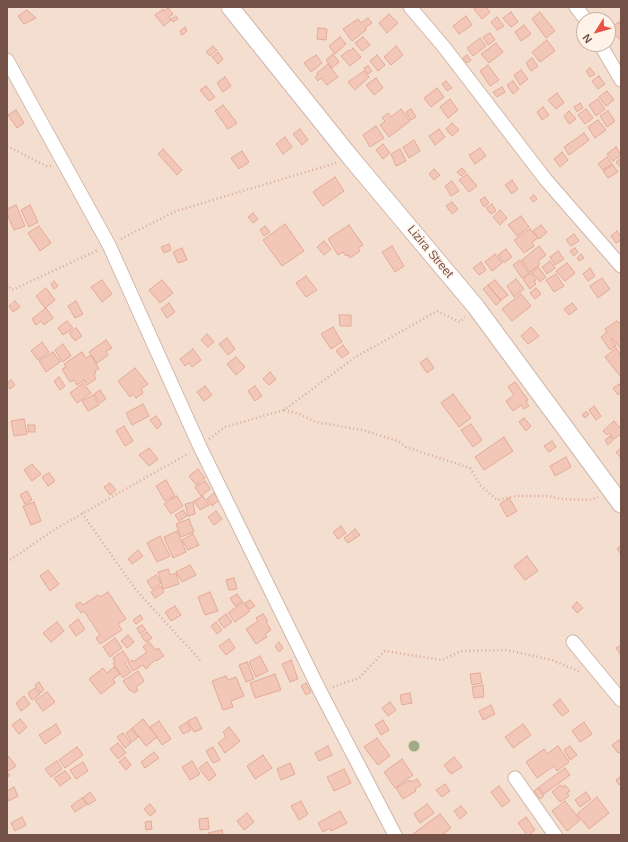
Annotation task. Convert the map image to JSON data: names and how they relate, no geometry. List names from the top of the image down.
{
  "streets": {
    "street": ["Lizira Street"]
  },
  "north": "bottom left"
}
